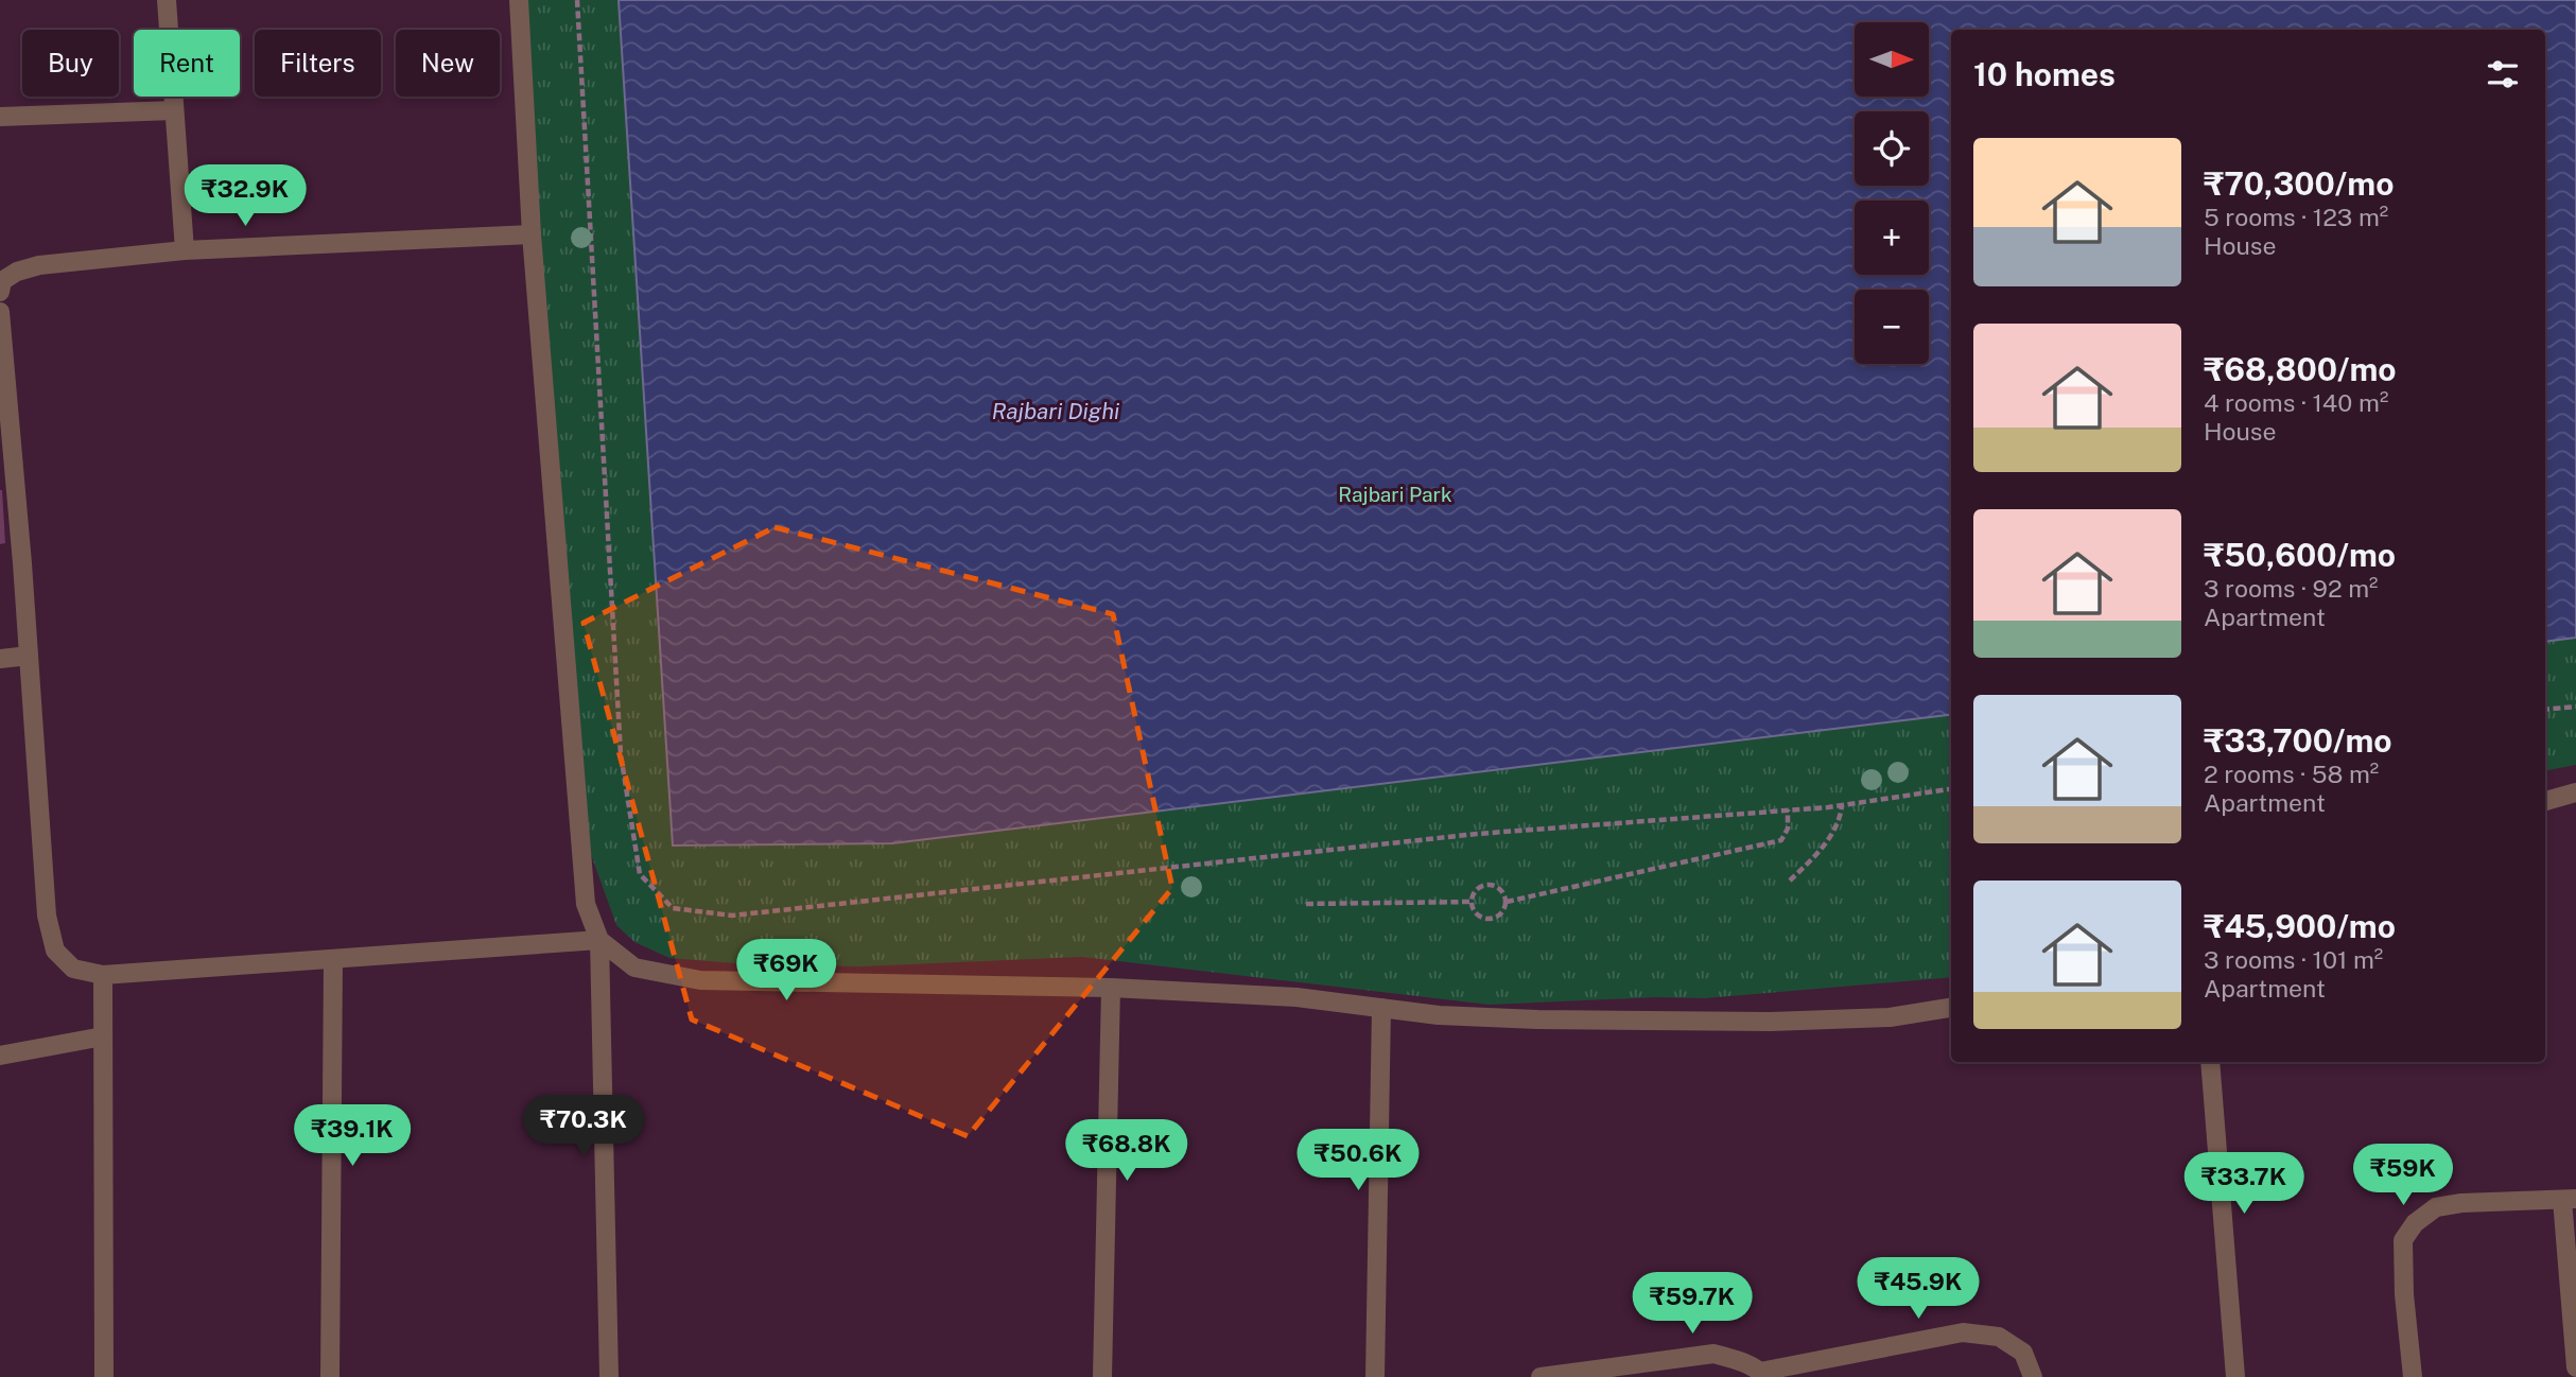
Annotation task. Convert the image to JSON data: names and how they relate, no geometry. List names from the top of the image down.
{
  "water": ["Rajbari Dighi"],
  "parks": ["Rajbari Park"],
  "north": "right",
  "page": {
    "map_buttons": ["+", "−"],
    "chip": [
      "Buy",
      "Rent",
      "Filters",
      "New"
    ],
    "heading": "10 homes",
    "list": [
      {
        "name": "₹70,300/mo",
        "note": "5 rooms · 123 m² · House"
      },
      {
        "name": "₹68,800/mo",
        "note": "4 rooms · 140 m² · House"
      },
      {
        "name": "₹50,600/mo",
        "note": "3 rooms · 92 m² · Apartment"
      },
      {
        "name": "₹33,700/mo",
        "note": "2 rooms · 58 m² · Apartment"
      },
      {
        "name": "₹45,900/mo",
        "note": "3 rooms · 101 m² · Apartment"
      }
    ],
    "price": [
      "₹32.9K",
      "₹69K",
      "₹70.3K",
      "₹39.1K",
      "₹68.8K",
      "₹50.6K",
      "₹59K",
      "₹33.7K",
      "₹45.9K",
      "₹59.7K"
    ]
  }
}
